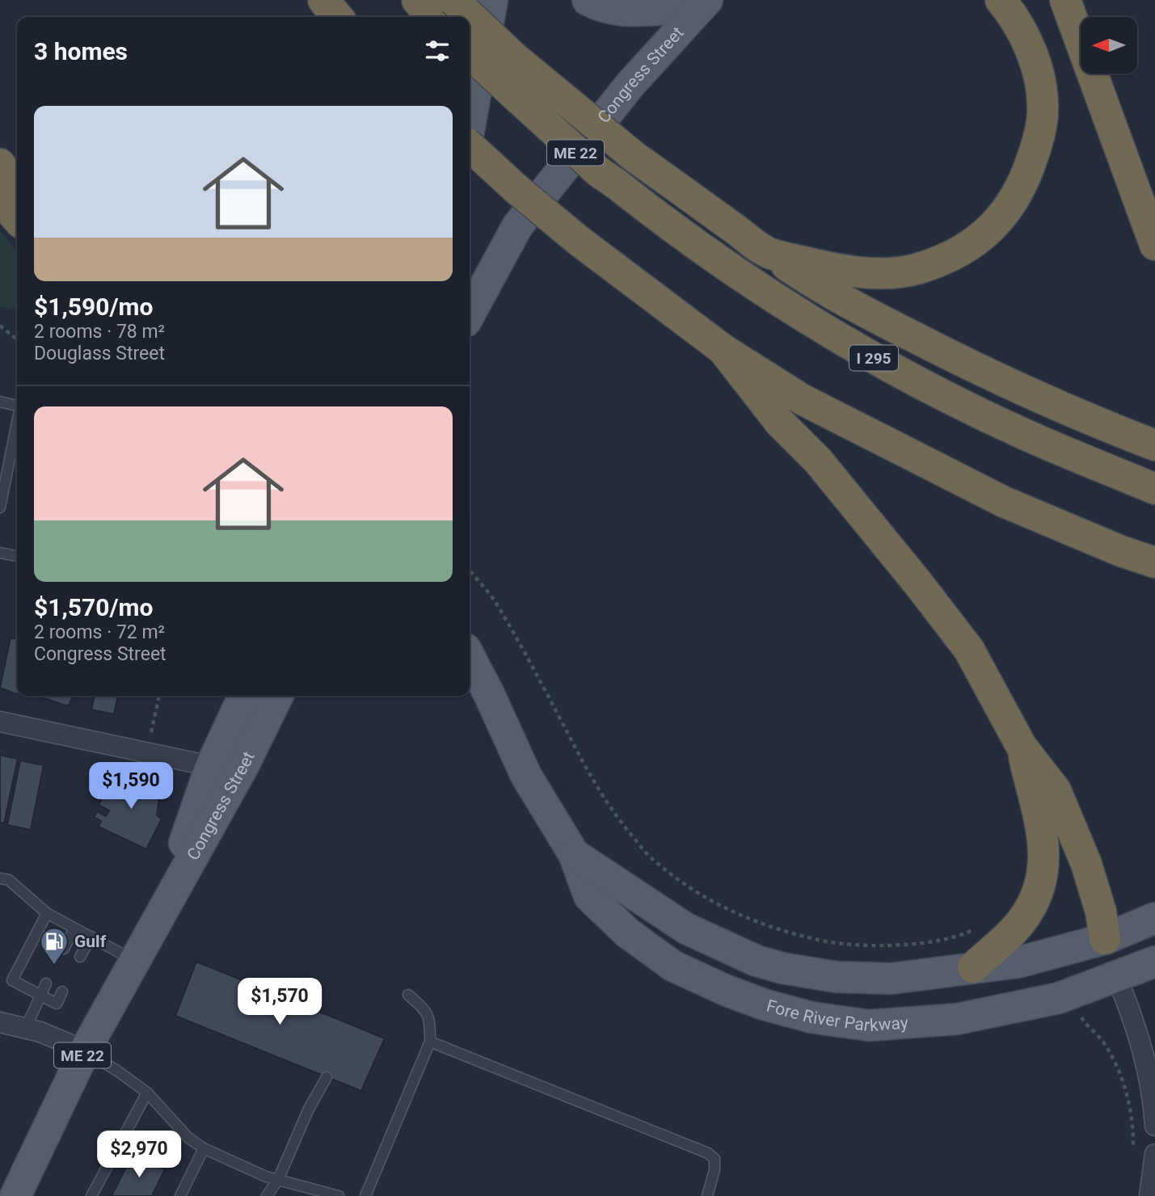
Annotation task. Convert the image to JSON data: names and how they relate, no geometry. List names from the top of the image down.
{
  "streets": {
    "highway": ["I 295"],
    "main road": ["Congress Street", "ME 22", "Fore River Parkway"]
  },
  "places": {
    "fuel station": ["Gulf"]
  },
  "north": "left",
  "page": {
    "heading": "3 homes",
    "list": [
      {
        "name": "$1,590/mo",
        "note": "2 rooms · 78 m² · Douglass Street"
      },
      {
        "name": "$1,570/mo",
        "note": "2 rooms · 72 m² · Congress Street"
      }
    ],
    "price": ["$1,590", "$1,570", "$2,970"]
  }
}
